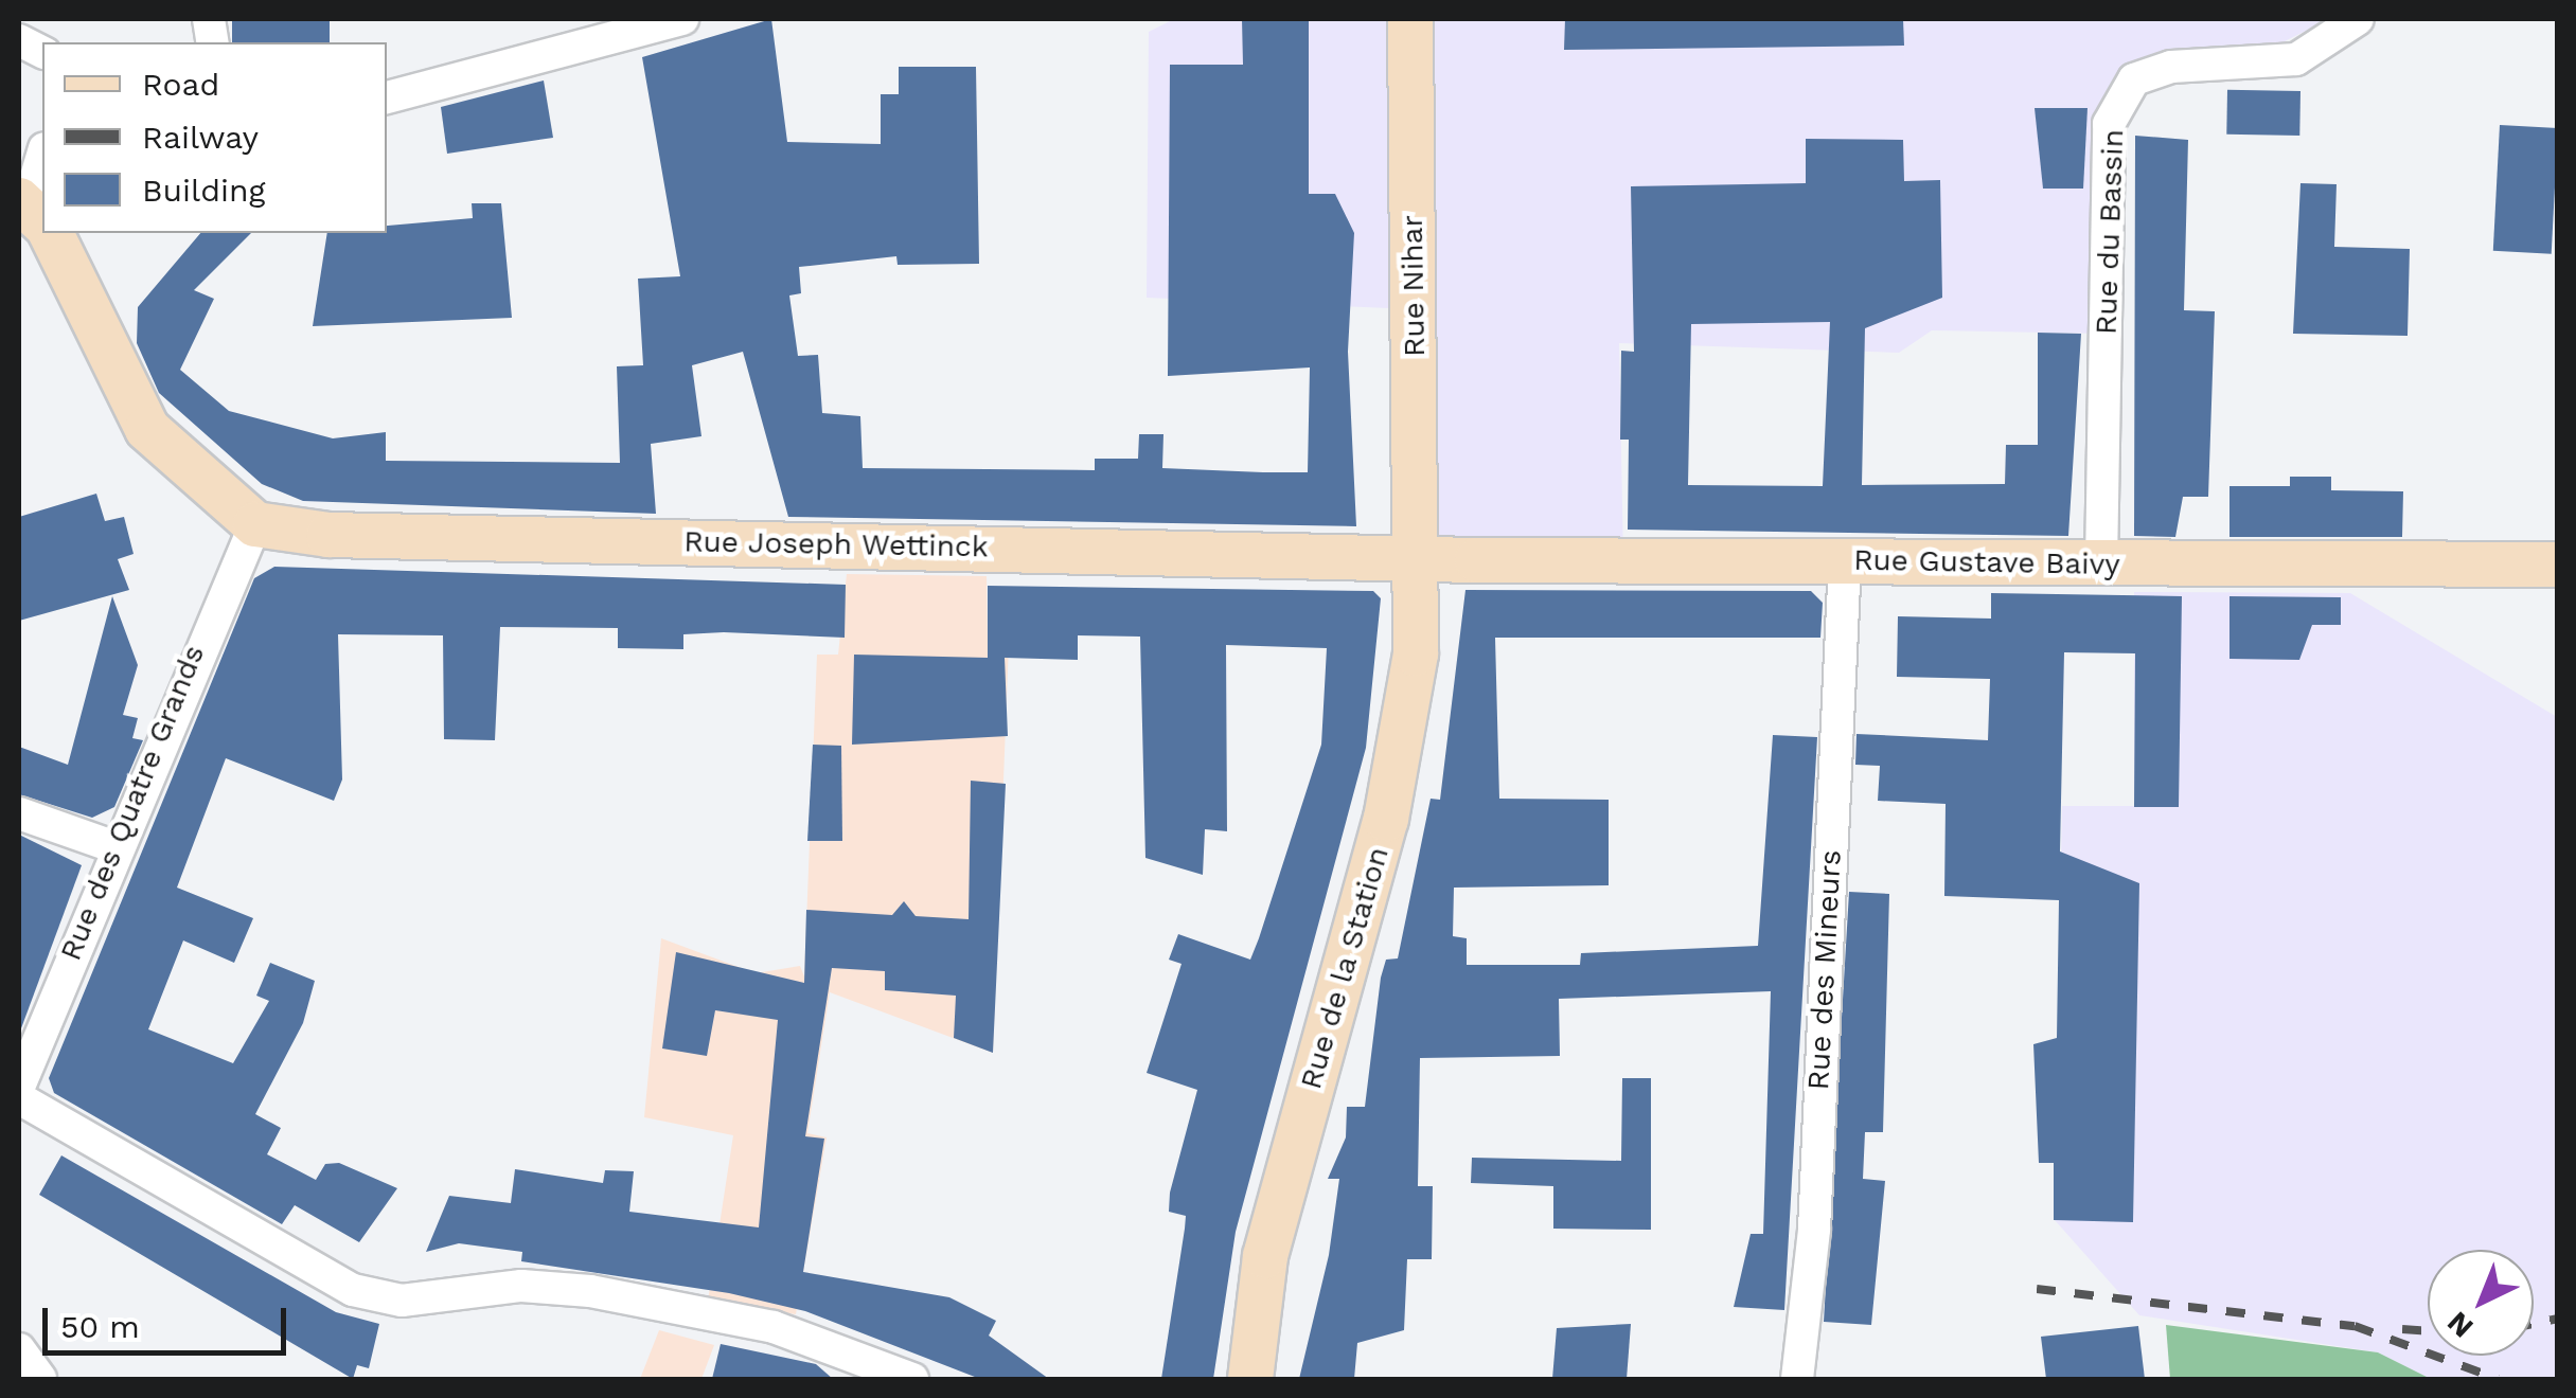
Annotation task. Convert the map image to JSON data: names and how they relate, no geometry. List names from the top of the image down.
{
  "streets": {
    "street": [
      "Rue du Bassin",
      "Rue Nihar",
      "Rue Joseph Wettinck",
      "Rue Gustave Baivy",
      "Rue des Quatre Grands",
      "Rue de la Station",
      "Rue des Mineurs"
    ]
  },
  "crossings": [
    ["Rue du Bassin", "Rue Gustave Baivy"],
    ["Rue Nihar", "Rue Joseph Wettinck"],
    ["Rue Nihar", "Rue Gustave Baivy"],
    ["Rue Nihar", "Rue de la Station"],
    ["Rue Joseph Wettinck", "Rue Gustave Baivy"],
    ["Rue Joseph Wettinck", "Rue des Quatre Grands"],
    ["Rue Joseph Wettinck", "Rue de la Station"],
    ["Rue Gustave Baivy", "Rue de la Station"],
    ["Rue Gustave Baivy", "Rue des Mineurs"]
  ],
  "legend": ["Road", "Railway", "Building"],
  "scale_bar": "50 m",
  "north": "bottom left"
}
